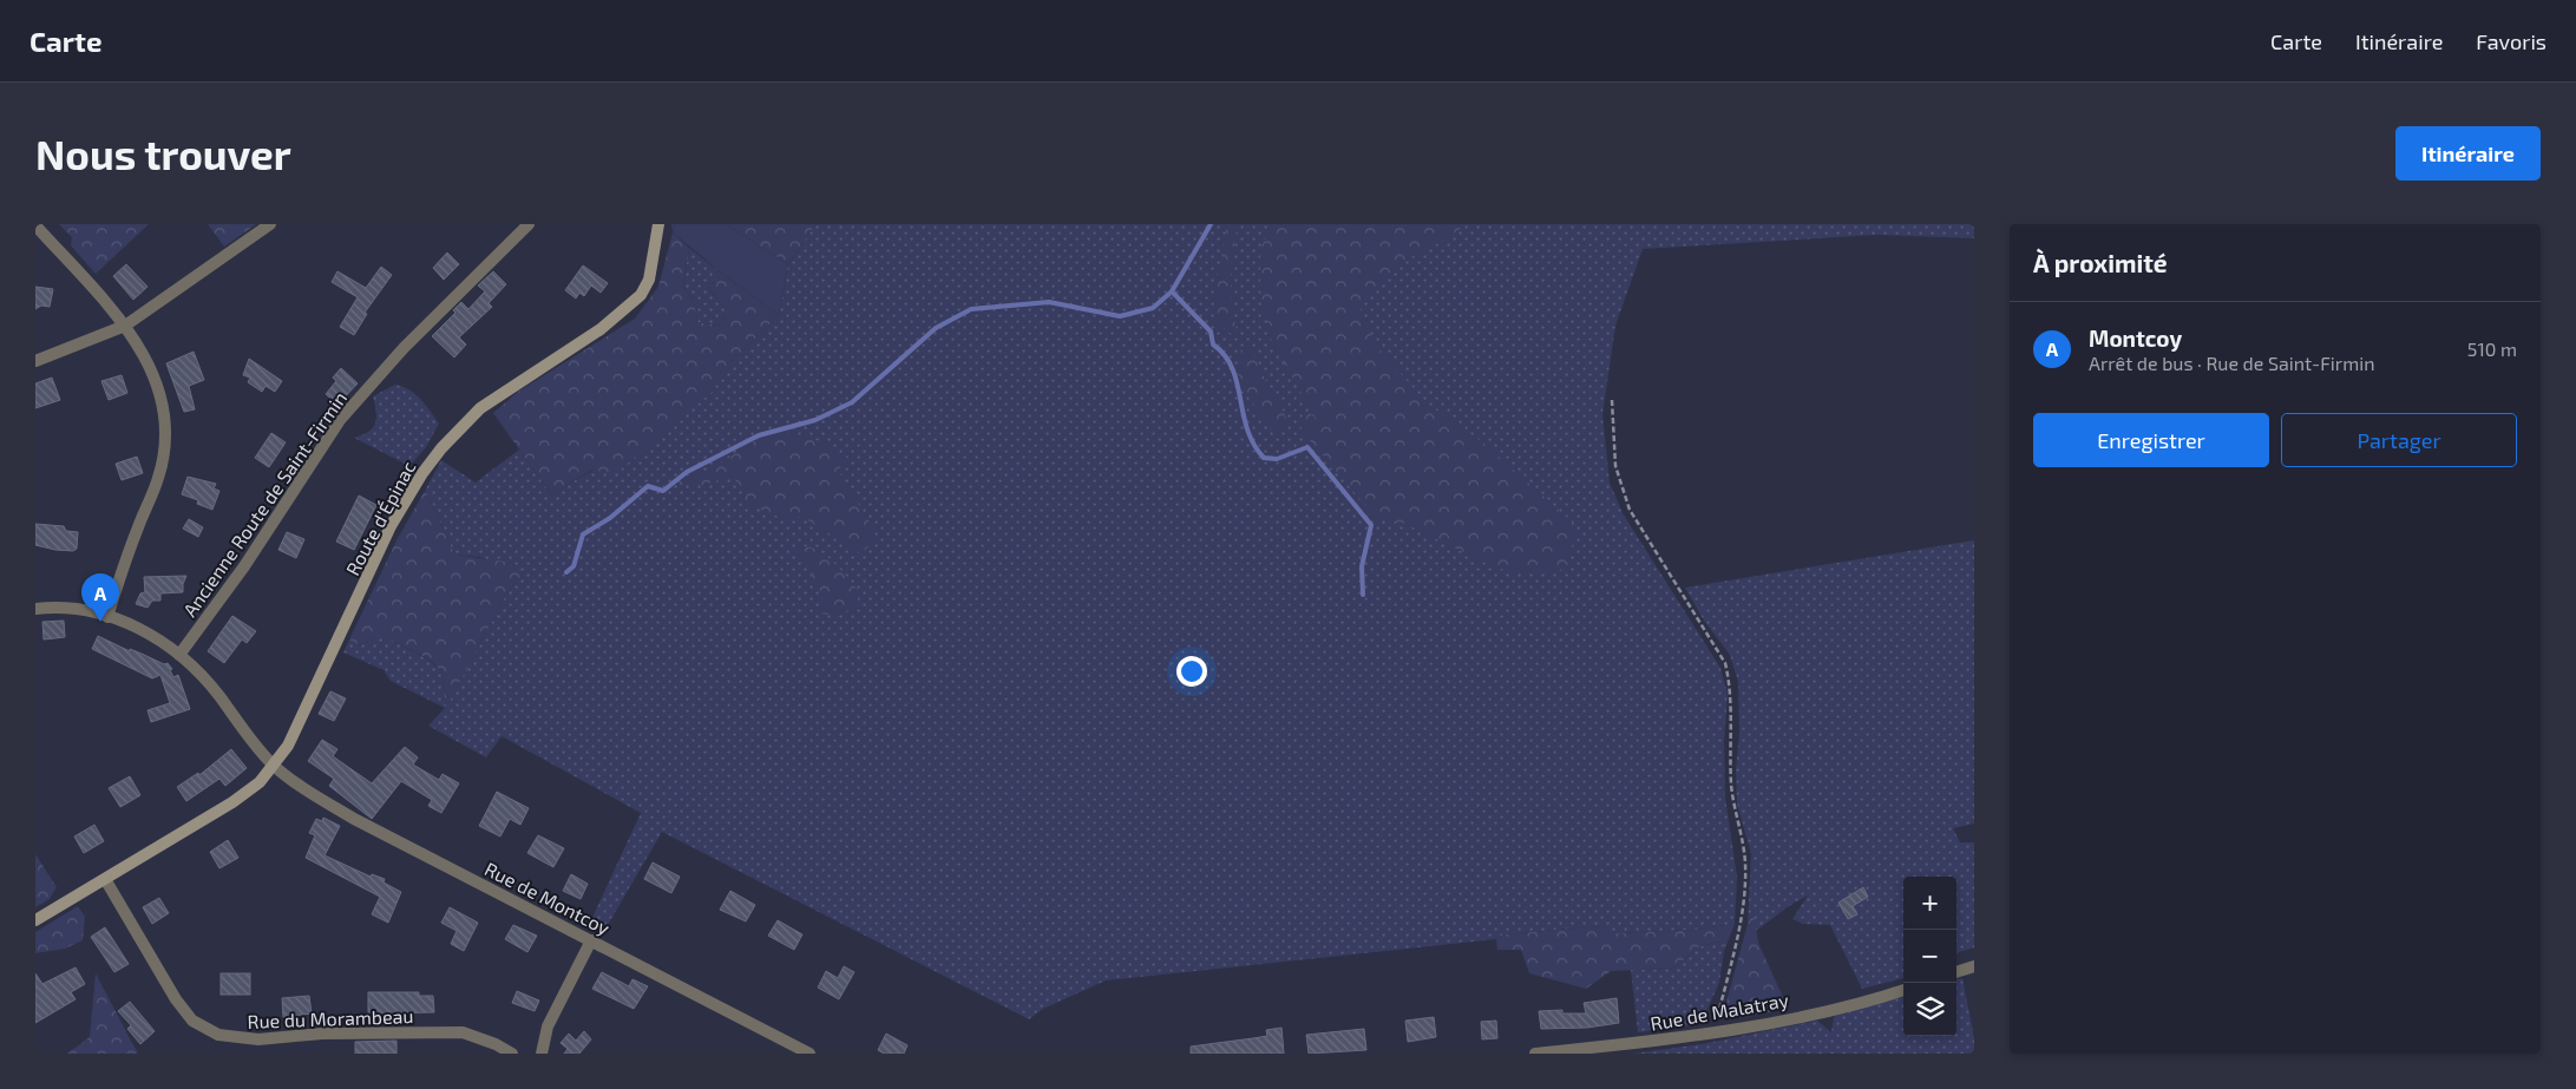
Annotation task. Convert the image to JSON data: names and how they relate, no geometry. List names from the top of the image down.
{
  "streets": {
    "main road": ["Route d'Épinac"],
    "street": [
      "Ancienne Route de Saint-Firmin",
      "Rue de Montcoy",
      "Rue de Malatray",
      "Rue du Morambeau"
    ]
  },
  "crossings": [
    ["Ancienne Route de Saint-Firmin", "Rue de Montcoy"],
    ["Route d'Épinac", "Rue de Montcoy"],
    ["Route d'Épinac", "Rue du Morambeau"]
  ],
  "page": {
    "header": "Carte",
    "nav": ["Carte", "Itinéraire", "Favoris"],
    "buttons": [
      "Itinéraire",
      ["Enregistrer", "Partager"]
    ],
    "title": "Nous trouver",
    "heading": "À proximité",
    "list": [
      {
        "mark": "A",
        "name": "Montcoy",
        "note": "Arrêt de bus · Rue de Saint-Firmin",
        "value": "510 m"
      }
    ],
    "pins": "A",
    "map_buttons": ["+", "−"]
  }
}
